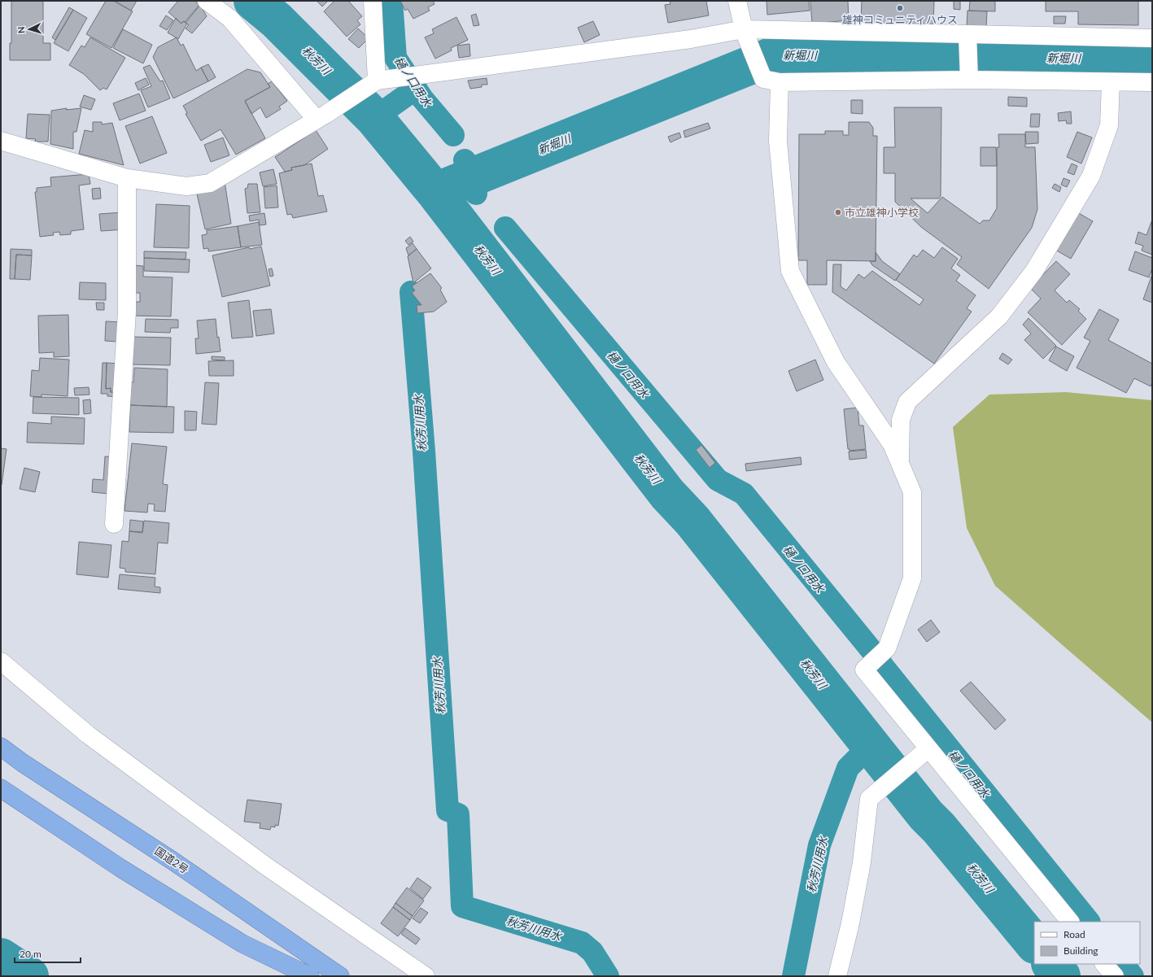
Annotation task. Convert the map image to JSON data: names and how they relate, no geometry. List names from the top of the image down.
{
  "streets": {
    "highway": ["国道2号"]
  },
  "water": [
    "新堀川",
    "秋芳川",
    "樋ノ口用水",
    "秋芳川用水"
  ],
  "places": ["雄神コミュニティハウス", "市立雄神小学校"],
  "legend": ["Road", "Building"],
  "scale_bar": "20 m",
  "north": "left"
}
